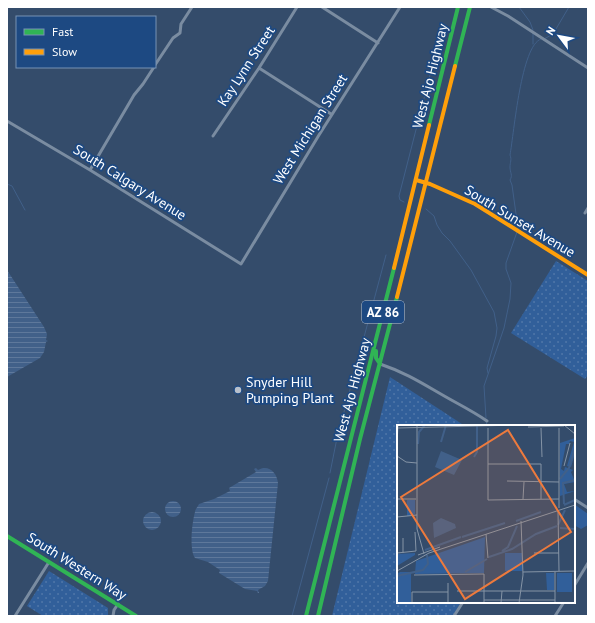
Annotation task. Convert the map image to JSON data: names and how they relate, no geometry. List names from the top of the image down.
{
  "streets": {
    "main road": [
      "West Ajo Highway",
      "South Sunset Avenue",
      "AZ 86",
      "South Western Way"
    ],
    "street": ["Kay Lynn Street", "West Michigan Street", "South Calgary Avenue"]
  },
  "crossings": [
    ["West Ajo Highway", "South Sunset Avenue"],
    ["West Michigan Street", "South Calgary Avenue"]
  ],
  "places": ["Snyder Hill Pumping Plant"],
  "legend": ["Fast", "Slow"],
  "north": "top left"
}
